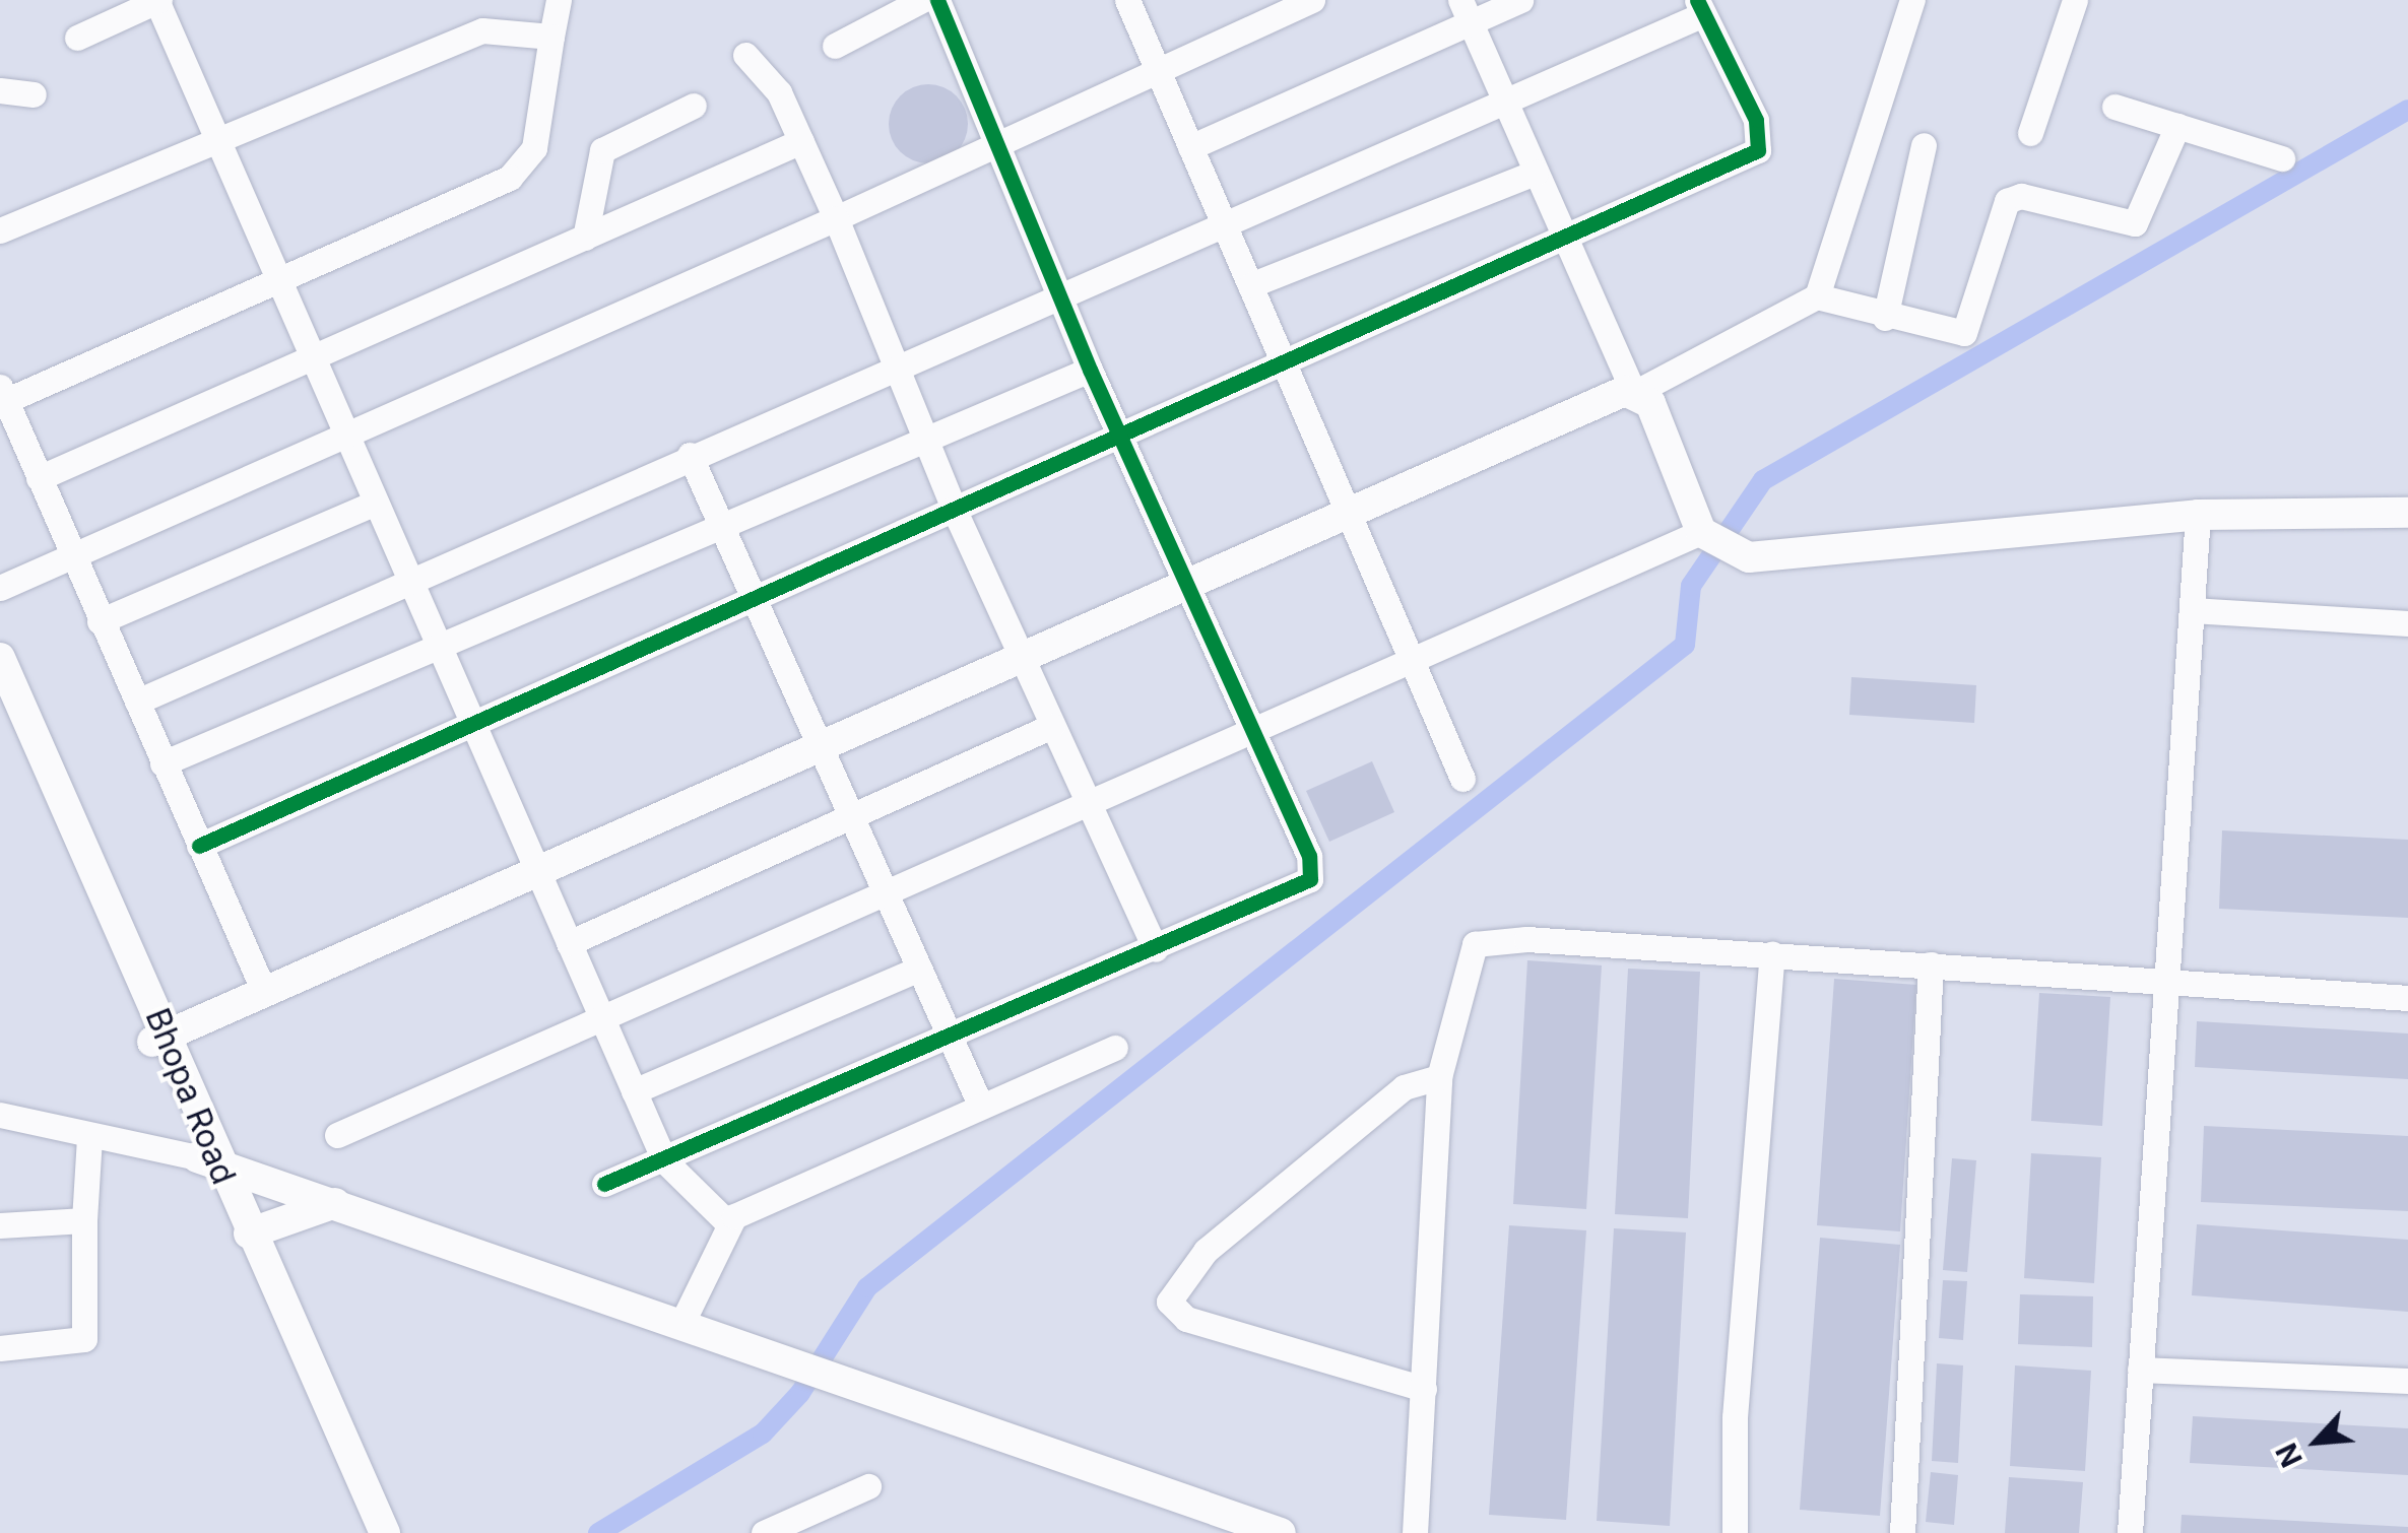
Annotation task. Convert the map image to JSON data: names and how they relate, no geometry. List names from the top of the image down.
{
  "streets": {
    "main road": ["Bhopa Road"]
  },
  "north": "bottom left"
}
